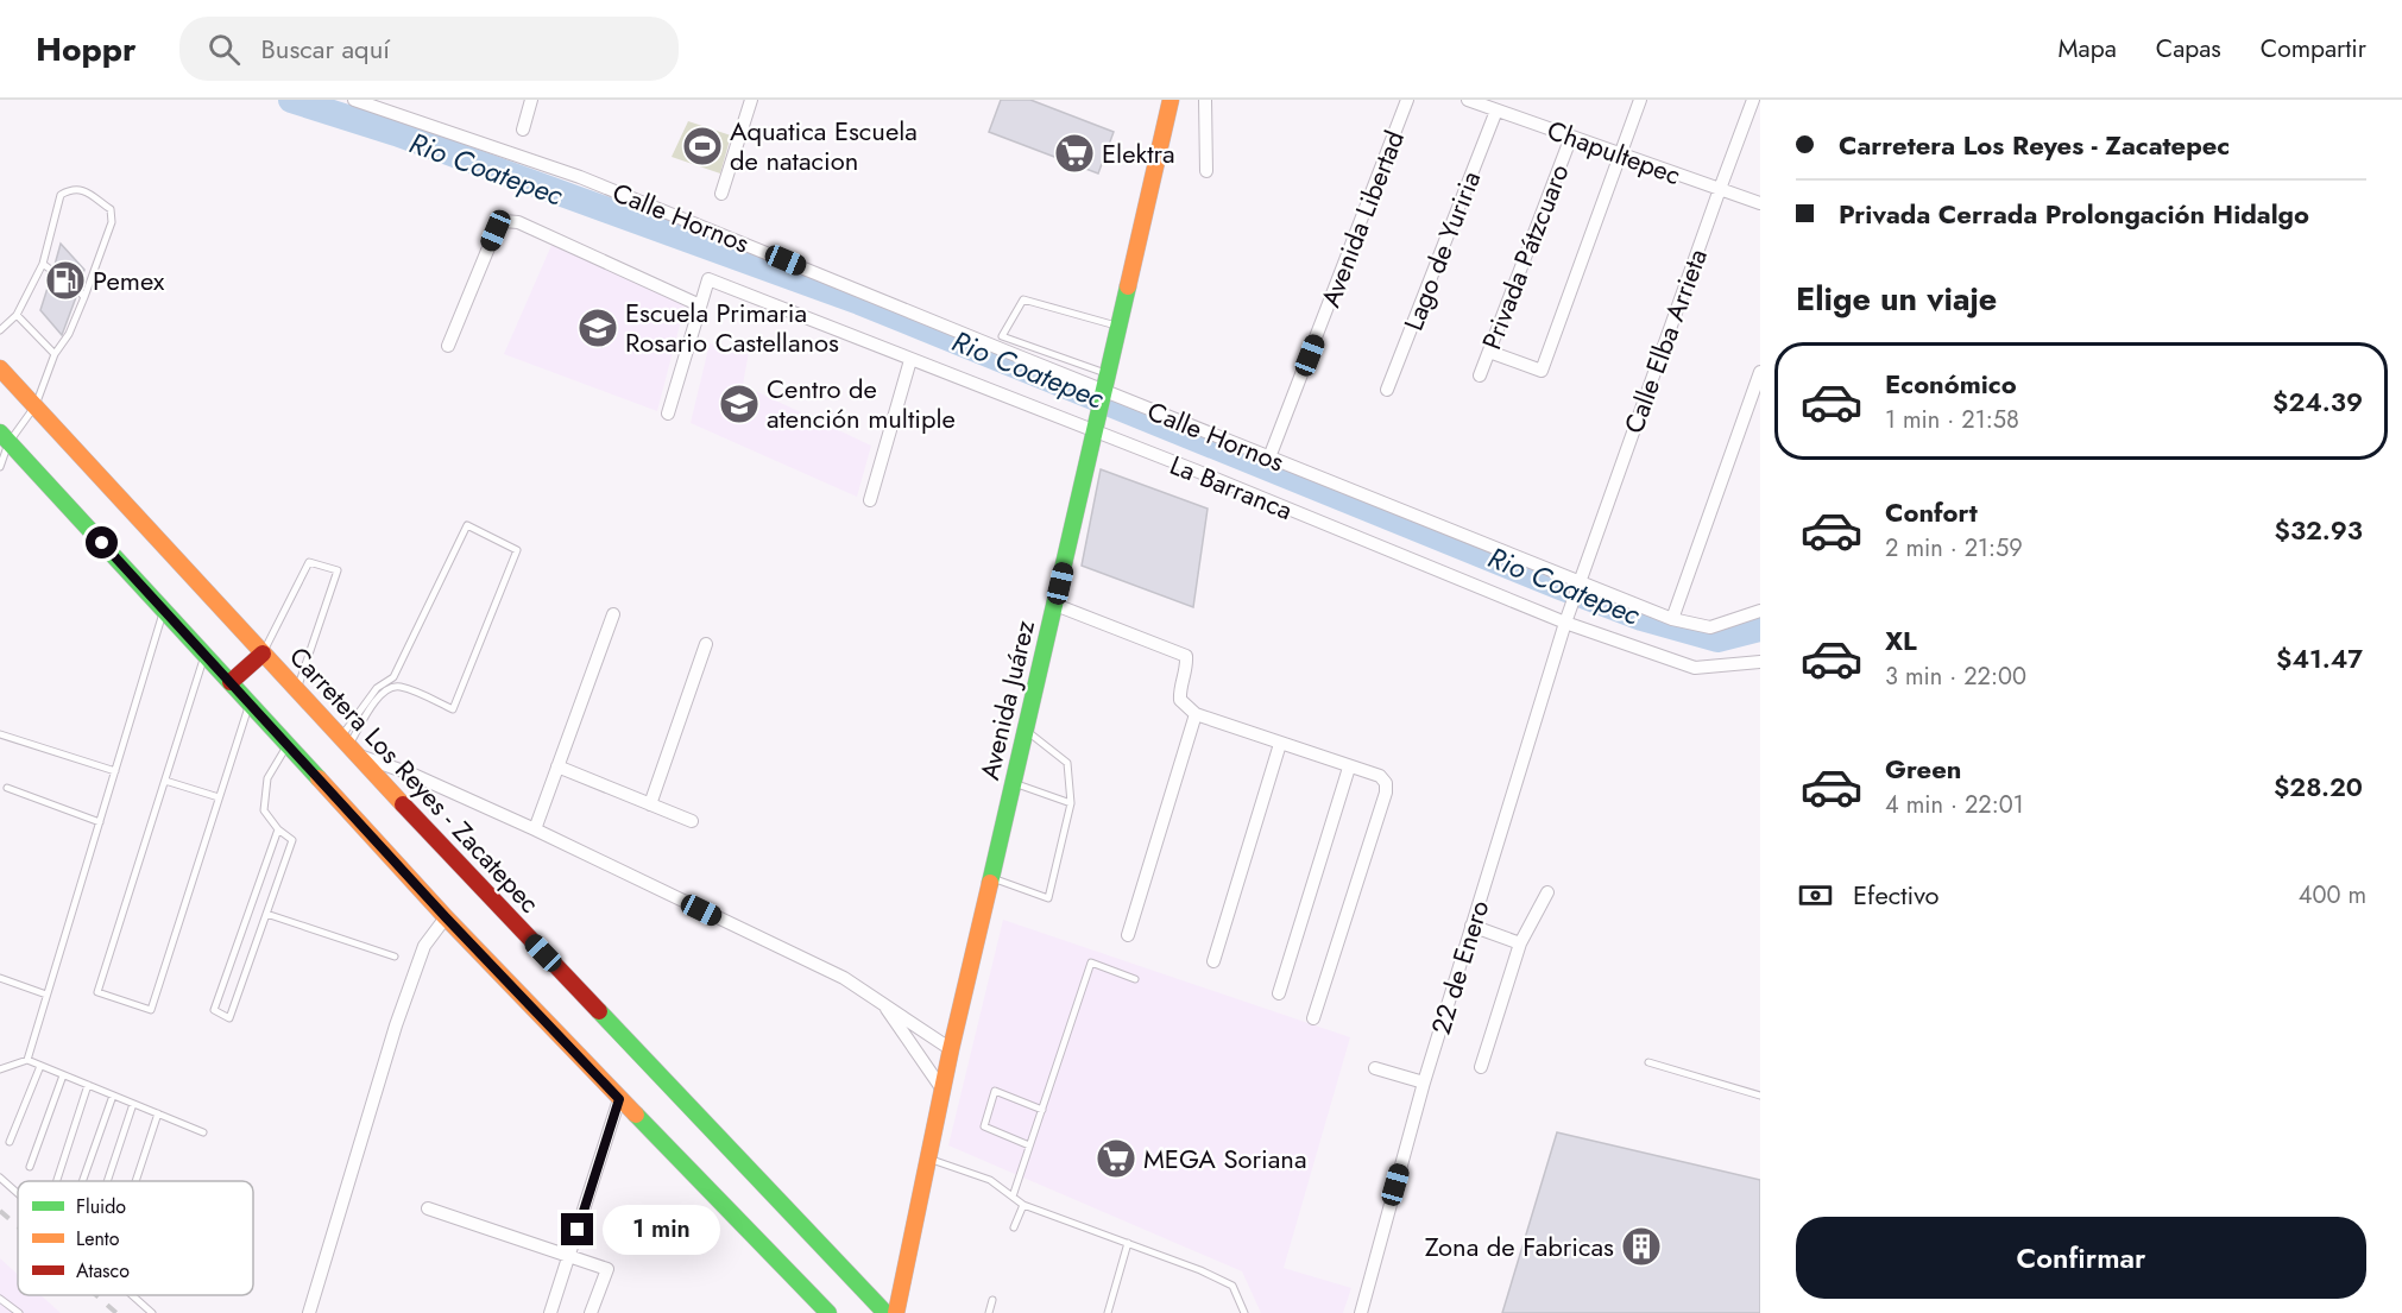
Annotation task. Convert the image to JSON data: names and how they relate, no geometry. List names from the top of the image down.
{
  "streets": {
    "main road": ["Avenida Juárez", "Carretera Los Reyes - Zacatepec"],
    "street": [
      "Chapultepec",
      "Calle Hornos",
      "Avenida Libertad",
      "Lago de Yuriria",
      "Privada Pátzcuaro",
      "Calle Elba Arrieta",
      "La Barranca",
      "22 de Enero"
    ]
  },
  "crossings": [
    ["Chapultepec", "Lago de Yuriria"],
    ["Chapultepec", "Privada Pátzcuaro"],
    ["Chapultepec", "Calle Elba Arrieta"],
    ["Calle Hornos", "Avenida Libertad"],
    ["Calle Hornos", "Calle Elba Arrieta"],
    ["Calle Hornos", "Avenida Juárez"],
    ["Calle Elba Arrieta", "La Barranca"],
    ["Calle Elba Arrieta", "22 de Enero"],
    ["La Barranca", "Avenida Juárez"],
    ["La Barranca", "22 de Enero"]
  ],
  "water": ["Rio Coatepec"],
  "places": {
    "sports": ["Aquatica Escuela de natacion"],
    "supermarket": ["Elektra", "MEGA Soriana"],
    "fuel station": ["Pemex"],
    "school or university": ["Escuela Primaria Rosario Castellanos", "Centro de atención multiple"],
    "building": ["Zona de Fabricas"]
  },
  "legend": ["Fluido", "Lento", "Atasco"],
  "page": {
    "header": "Hoppr",
    "search": "Buscar aquí",
    "nav": ["Mapa", "Capas", "Compartir"],
    "banner": ["Carretera Los Reyes - Zacatepec", "Privada Cerrada Prolongación Hidalgo"],
    "heading": "Elige un viaje",
    "list": [
      {
        "name": "Económico",
        "note": "1 min · 21:58",
        "value": "$24.39"
      },
      {
        "name": "Confort",
        "note": "2 min · 21:59",
        "value": "$32.93"
      },
      {
        "name": "XL",
        "note": "3 min · 22:00",
        "value": "$41.47"
      },
      {
        "name": "Green",
        "note": "4 min · 22:01",
        "value": "$28.20"
      }
    ],
    "pay": ["Efectivo", "400 m"],
    "buttons": "Confirmar",
    "bubble": "1 min"
  }
}
